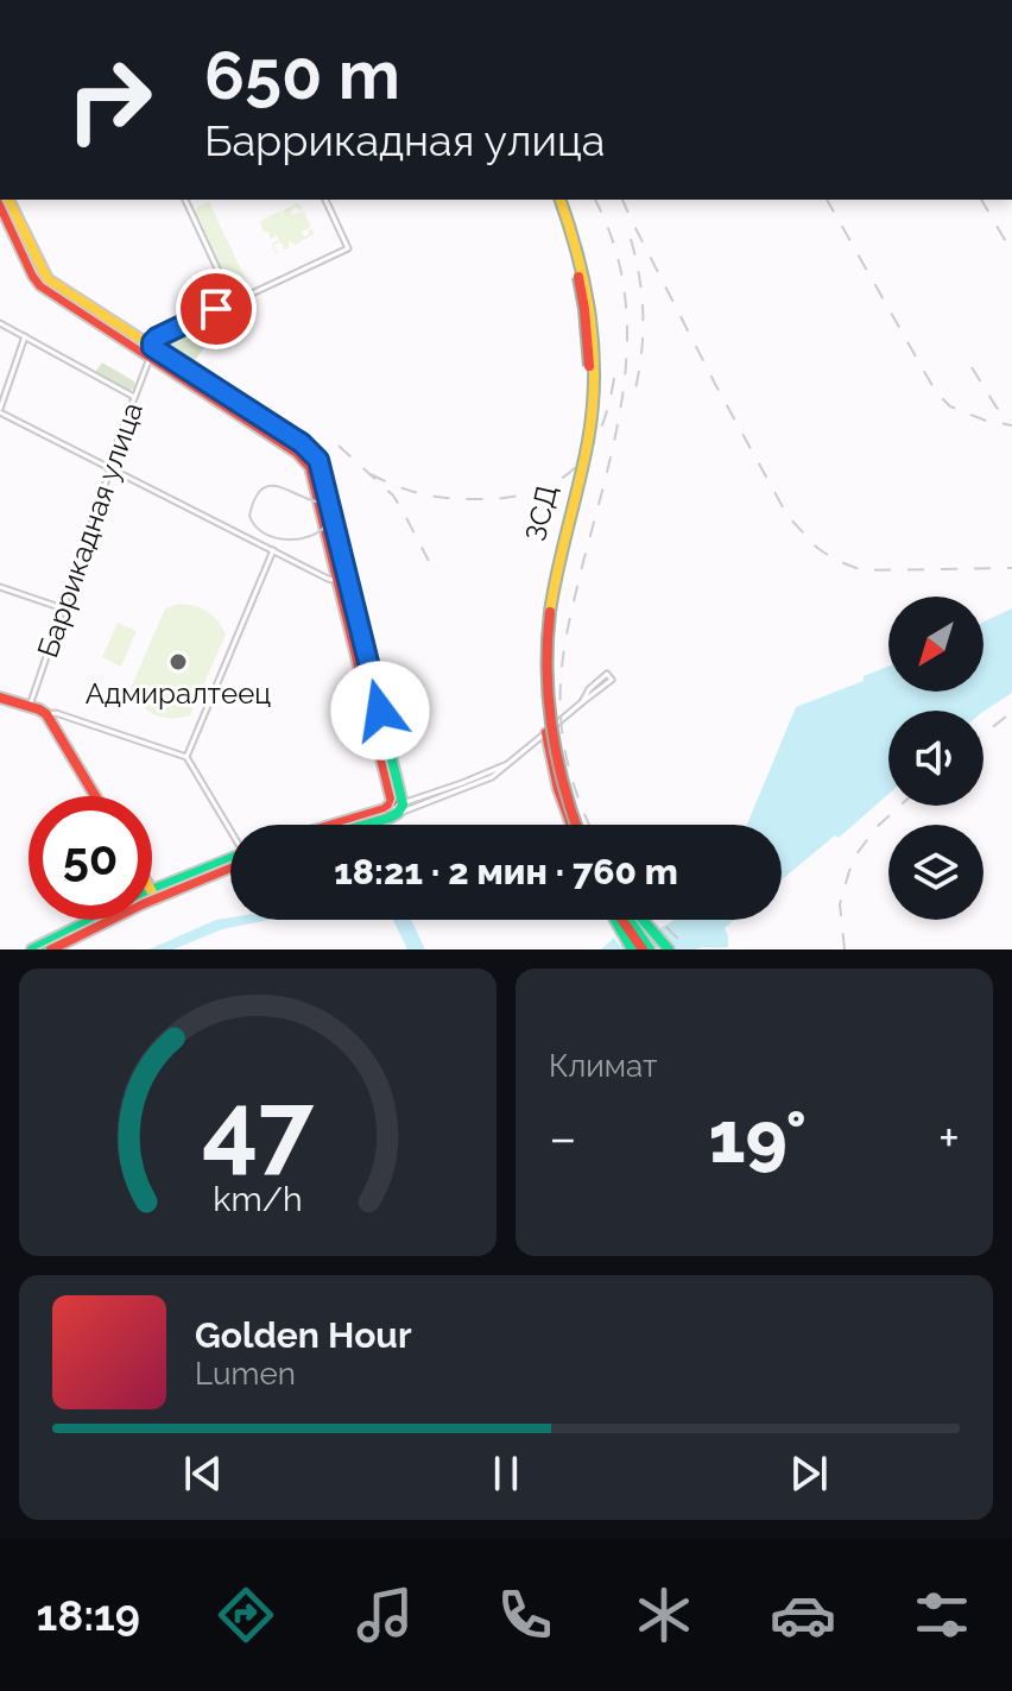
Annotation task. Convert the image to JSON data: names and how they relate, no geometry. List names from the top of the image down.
{
  "streets": {
    "main road": ["ЗСД"],
    "street": ["Баррикадная улица"]
  },
  "places": ["Адмиралтеец"],
  "north": "bottom left",
  "page": {
    "turn": ["650 m", "Баррикадная улица"],
    "limit": "50",
    "trip": "18:21 · 2 мин · 760 m",
    "tile": "Климат",
    "heat": ["−", "19°", "+"],
    "song": ["Golden Hour", "Lumen"],
    "tabs": "18:19",
    "gauge": ["47", "km/h"]
  }
}
